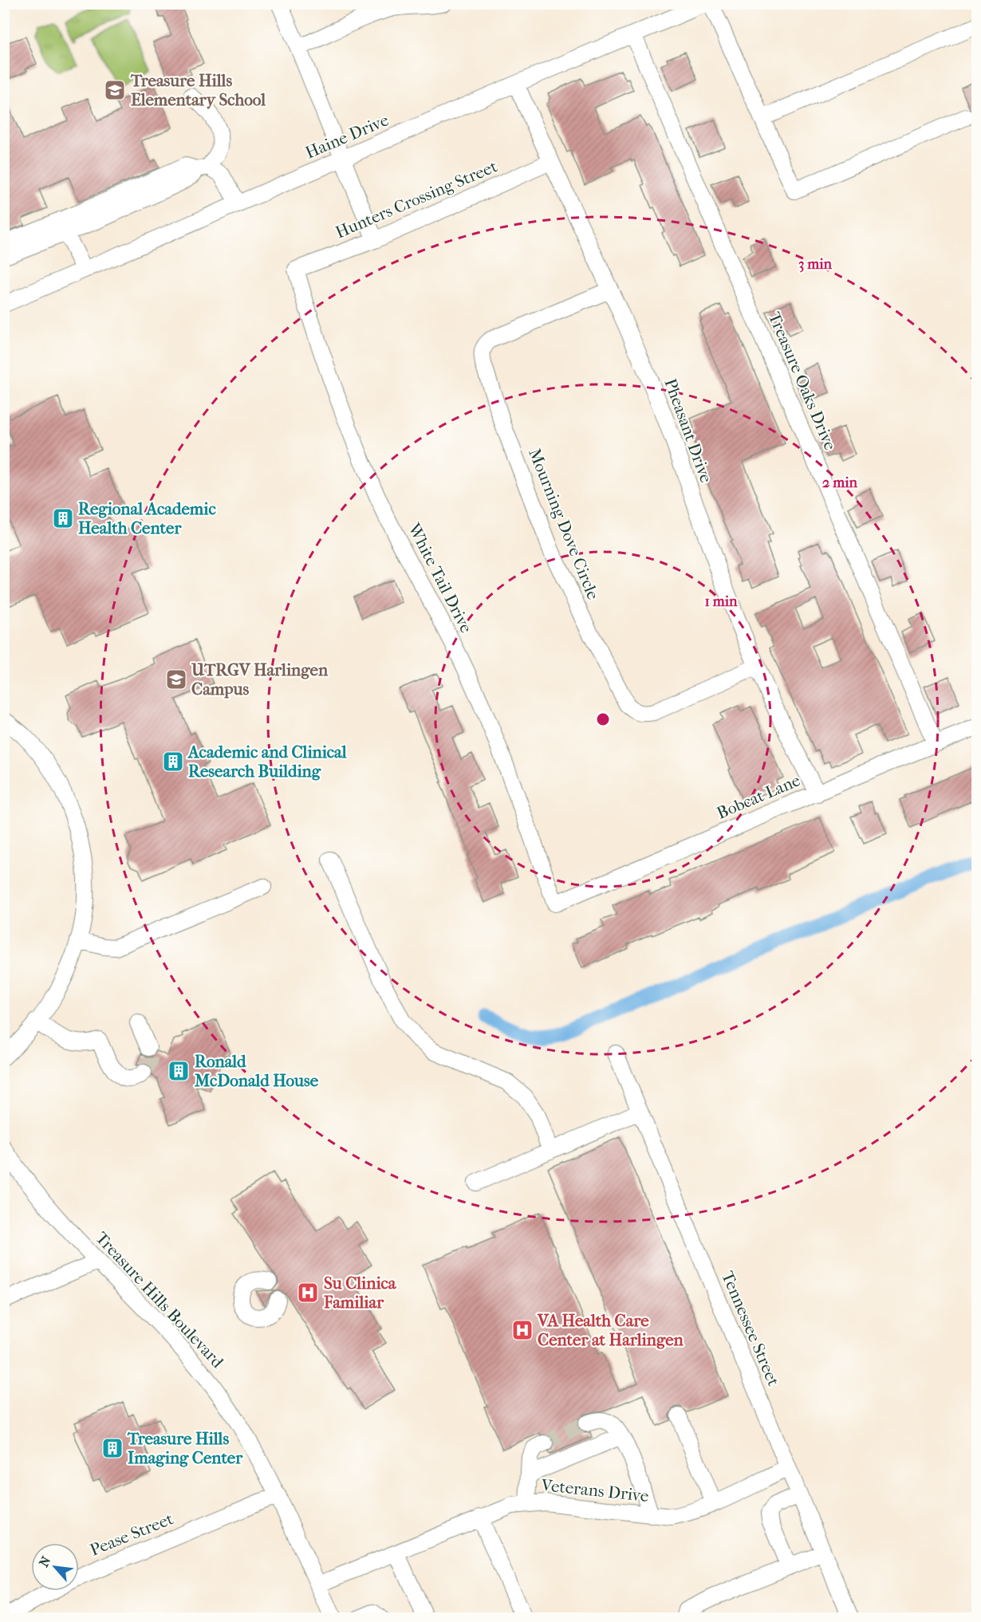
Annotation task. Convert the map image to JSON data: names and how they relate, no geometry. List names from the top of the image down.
{
  "streets": {
    "street": [
      "Haine Drive",
      "Hunters Crossing Street",
      "Treasure Oaks Drive",
      "Pheasant Drive",
      "Mourning Dove Circle",
      "White Tail Drive",
      "Bobcat Lane",
      "Treasure Hills Boulevard",
      "Tennessee Street",
      "Veterans Drive",
      "Pease Street"
    ]
  },
  "crossings": [
    ["Haine Drive", "Treasure Oaks Drive"],
    ["Haine Drive", "Pheasant Drive"],
    ["Hunters Crossing Street", "Pheasant Drive"],
    ["Hunters Crossing Street", "White Tail Drive"],
    ["Treasure Oaks Drive", "Bobcat Lane"],
    ["Pheasant Drive", "Mourning Dove Circle"],
    ["Pheasant Drive", "Bobcat Lane"],
    ["White Tail Drive", "Bobcat Lane"],
    ["Treasure Hills Boulevard", "Veterans Drive"],
    ["Treasure Hills Boulevard", "Pease Street"],
    ["Tennessee Street", "Veterans Drive"]
  ],
  "places": {
    "school or university": ["Treasure Hills Elementary School", "UTRGV Harlingen Campus"],
    "building": [
      "Regional Academic Health Center",
      "Academic and Clinical Research Building",
      "Ronald McDonald House",
      "Treasure Hills Imaging Center"
    ],
    "hospital": ["Su Clinica Familiar", "VA Health Care Center at Harlingen"]
  },
  "north": "top left",
  "rings": ["3 min", "2 min", "1 min"]
}
